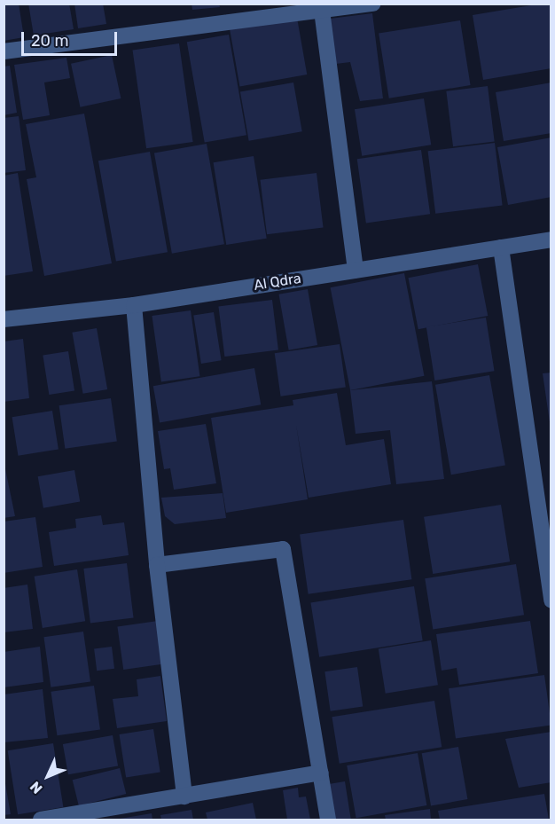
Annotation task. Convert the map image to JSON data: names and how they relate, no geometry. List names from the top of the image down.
{
  "streets": {
    "street": ["Al Qdra"]
  },
  "scale_bar": "20 m",
  "north": "bottom left"
}
